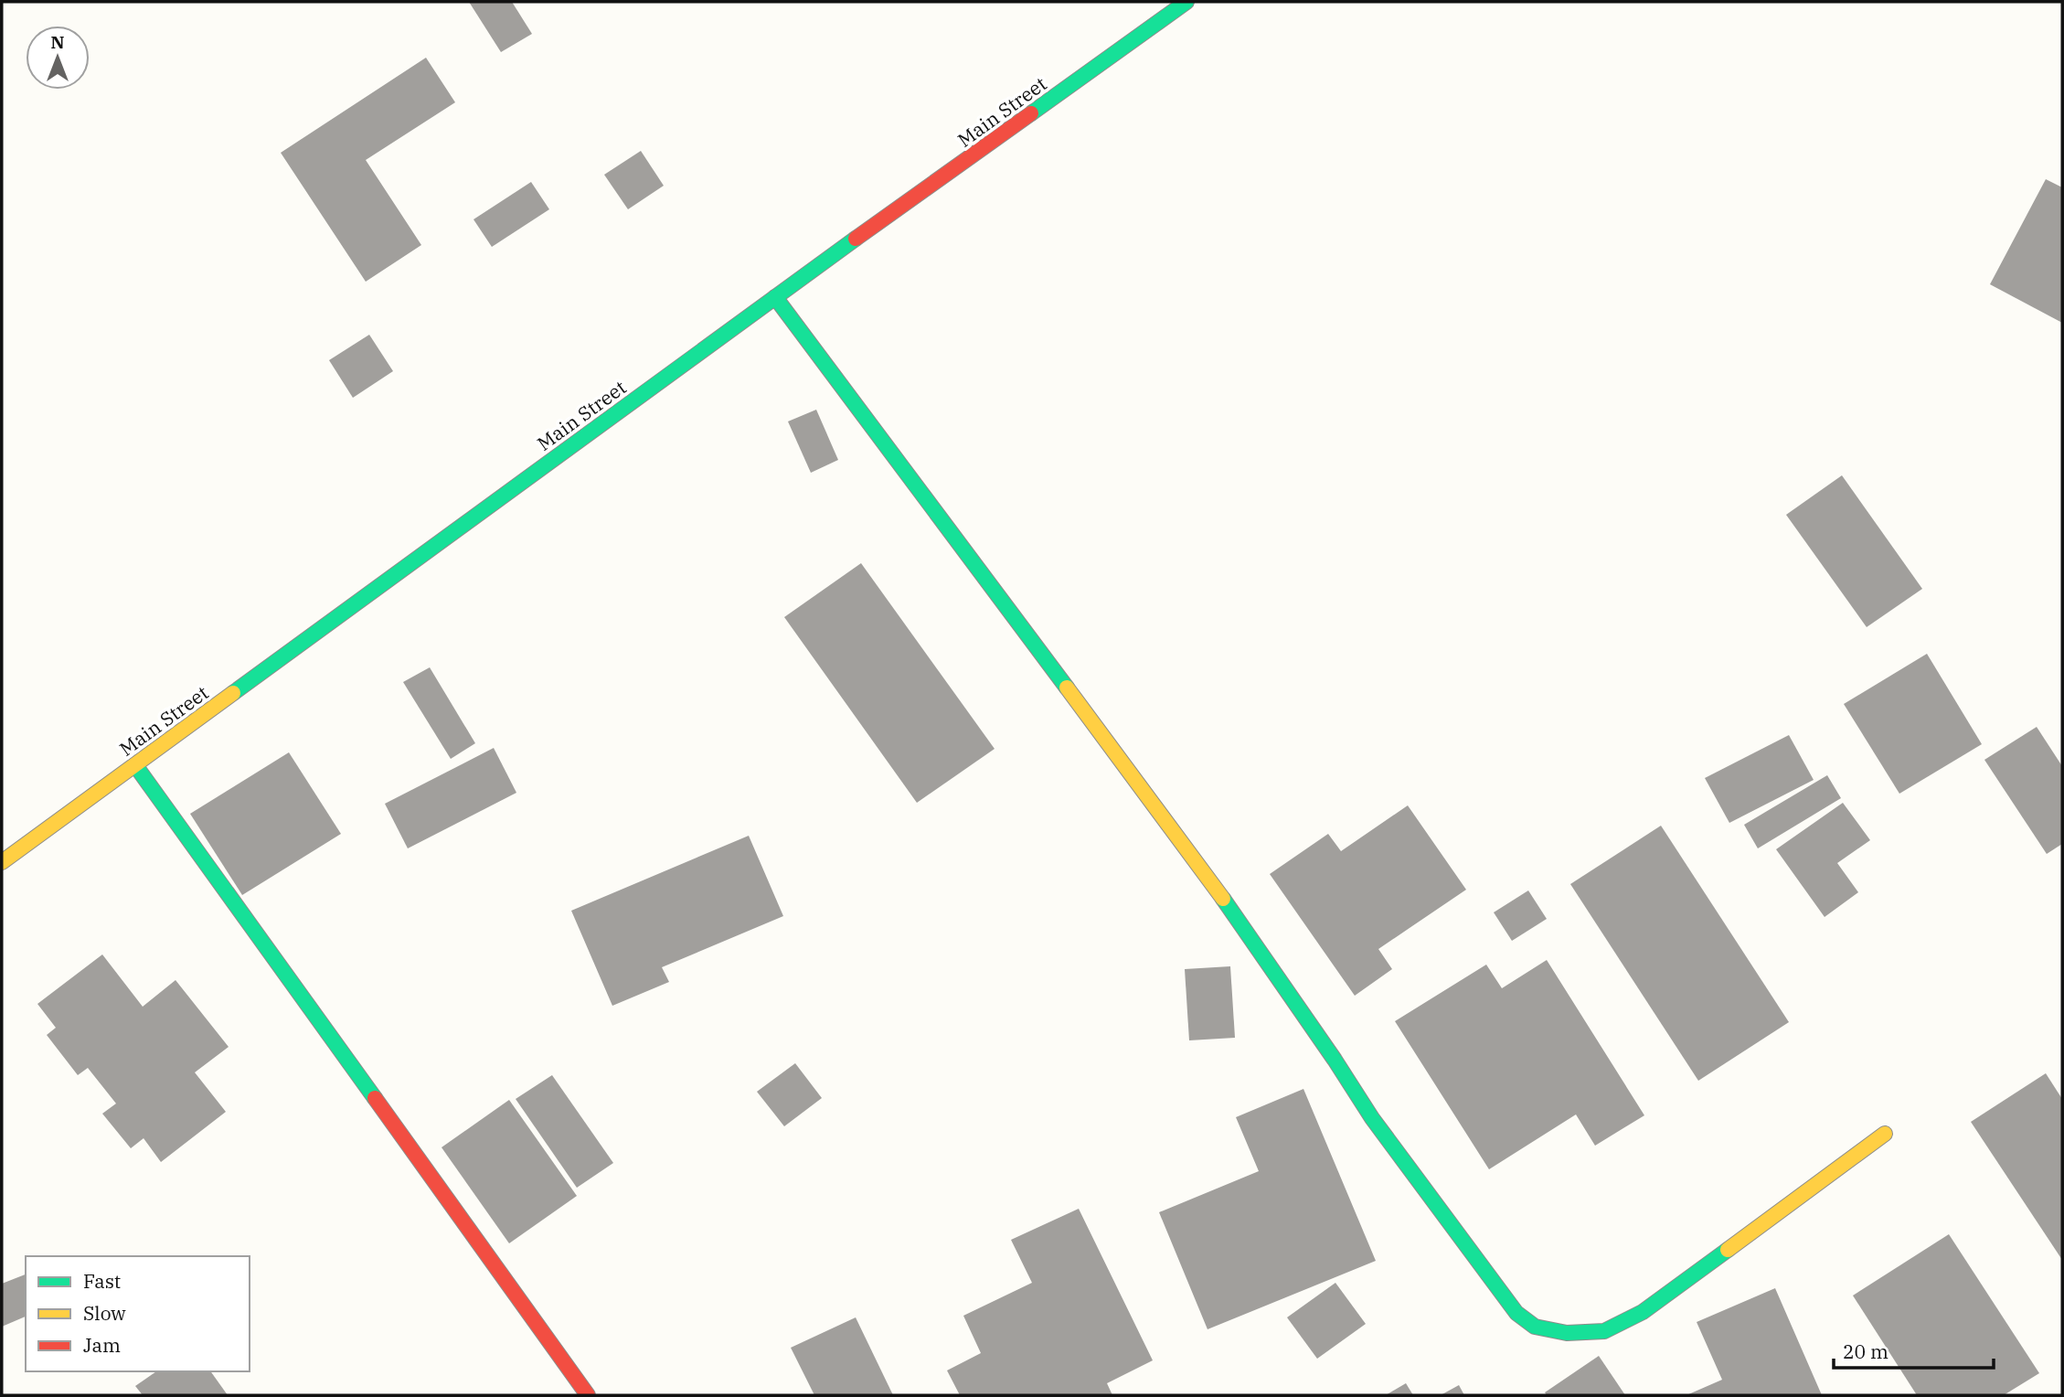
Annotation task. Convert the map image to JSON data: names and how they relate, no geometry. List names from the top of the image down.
{
  "streets": {
    "street": ["Main Street"]
  },
  "legend": ["Fast", "Slow", "Jam"],
  "scale_bar": "20 m",
  "north": "top"
}
